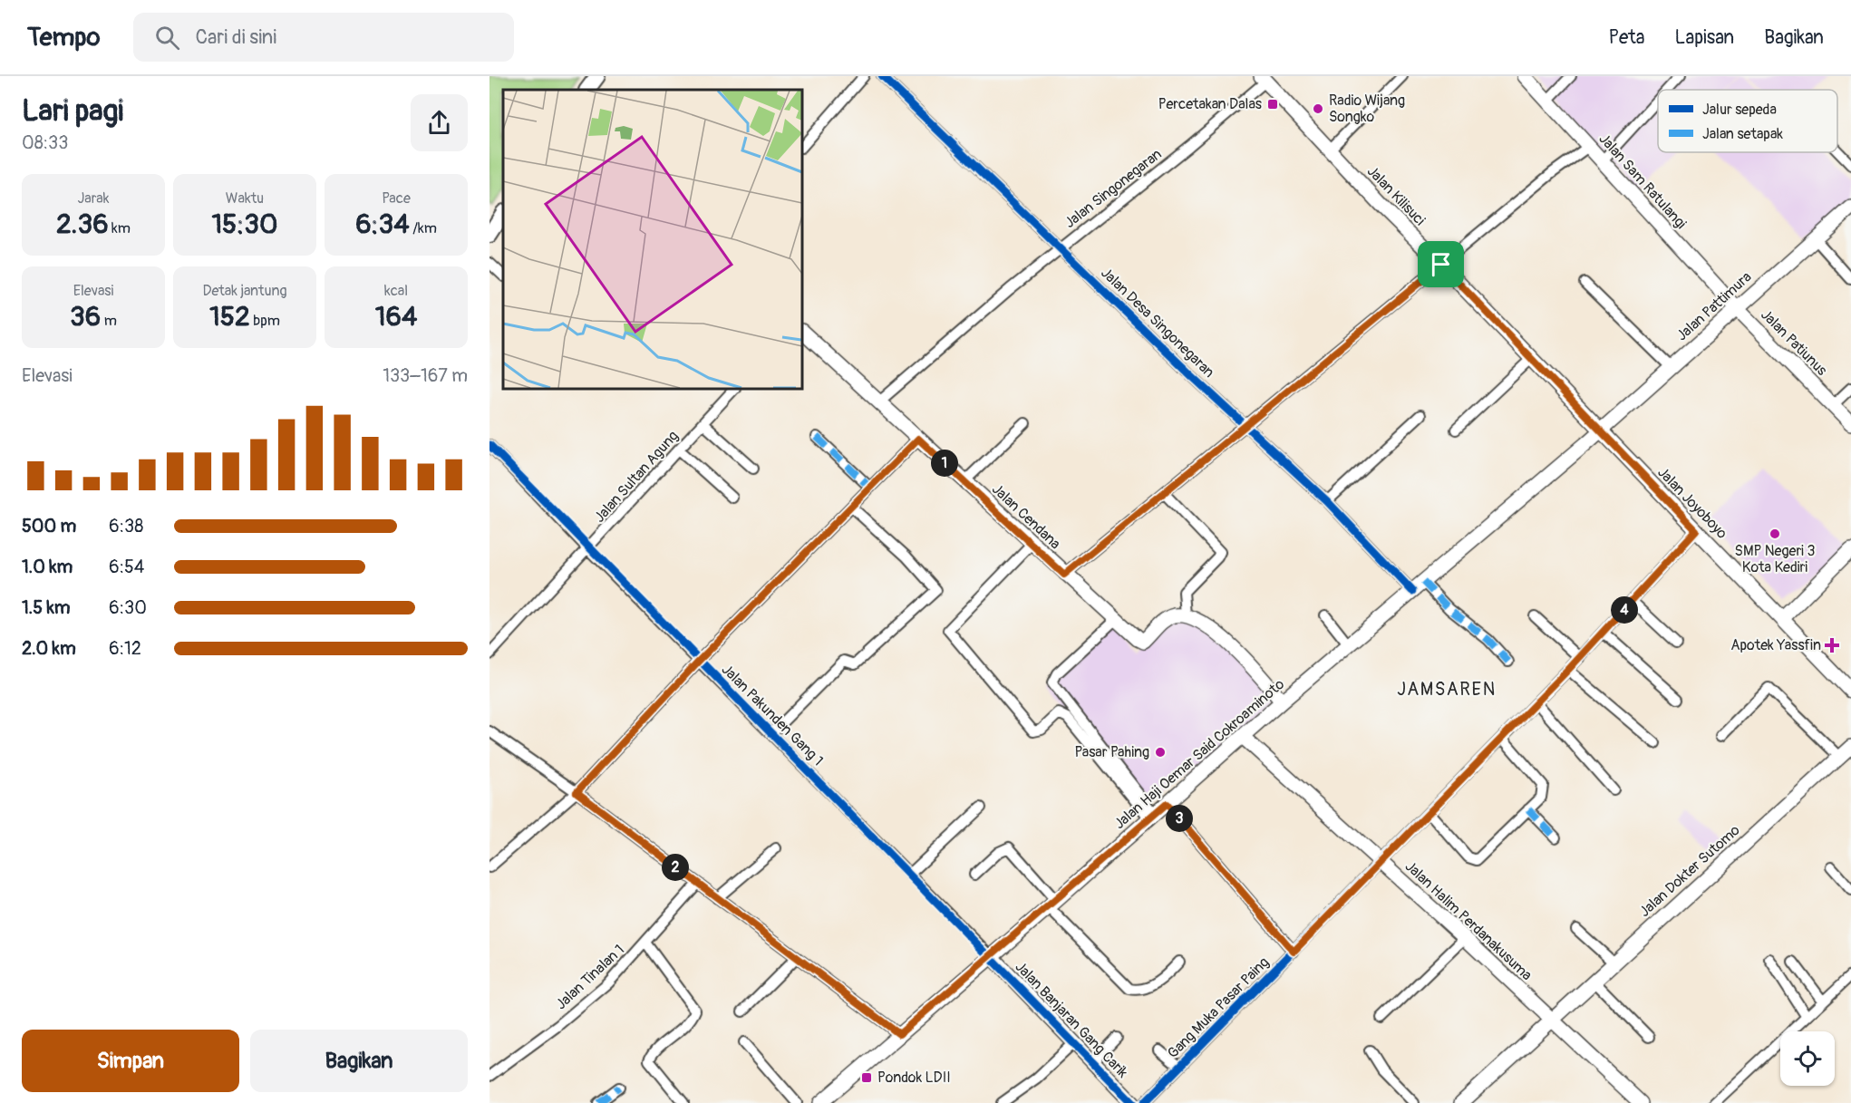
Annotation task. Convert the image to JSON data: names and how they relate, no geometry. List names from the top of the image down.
{
  "streets": {
    "street": [
      "Jalan Sam Ratulangi",
      "Jalan Singonegaran",
      "Jalan Kilisuci",
      "Jalan Pattimura",
      "Jalan Desa Singonegaran",
      "Jalan Patiunus",
      "Jalan Sultan Agung",
      "Jalan Joyoboyo",
      "Jalan Cendana",
      "Jalan Pakunden Gang 1",
      "Jalan Haji Oemar Said Cokroaminoto",
      "Jalan Dokter Sutomo",
      "Jalan Halim Perdanakusuma",
      "Jalan Tinalan 1",
      "Gang Muka Pasar Paing",
      "Jalan Banjaran Gang Carik"
    ]
  },
  "crossings": [
    ["Jalan Sam Ratulangi", "Jalan Pattimura"],
    ["Jalan Sam Ratulangi", "Jalan Patiunus"],
    ["Jalan Singonegaran", "Jalan Kilisuci"],
    ["Jalan Singonegaran", "Jalan Desa Singonegaran"],
    ["Jalan Singonegaran", "Jalan Cendana"],
    ["Jalan Kilisuci", "Jalan Pattimura"],
    ["Jalan Kilisuci", "Jalan Joyoboyo"],
    ["Jalan Kilisuci", "Jalan Haji Oemar Said Cokroaminoto"],
    ["Jalan Pattimura", "Jalan Patiunus"],
    ["Jalan Pattimura", "Jalan Joyoboyo"],
    ["Jalan Pattimura", "Jalan Haji Oemar Said Cokroaminoto"],
    ["Jalan Desa Singonegaran", "Jalan Haji Oemar Said Cokroaminoto"],
    ["Jalan Sultan Agung", "Jalan Pakunden Gang 1"],
    ["Jalan Joyoboyo", "Jalan Haji Oemar Said Cokroaminoto"],
    ["Jalan Joyoboyo", "Gang Muka Pasar Paing"],
    ["Jalan Pakunden Gang 1", "Jalan Haji Oemar Said Cokroaminoto"],
    ["Jalan Pakunden Gang 1", "Jalan Banjaran Gang Carik"],
    ["Jalan Haji Oemar Said Cokroaminoto", "Jalan Halim Perdanakusuma"],
    ["Jalan Haji Oemar Said Cokroaminoto", "Jalan Banjaran Gang Carik"],
    ["Jalan Dokter Sutomo", "Jalan Halim Perdanakusuma"],
    ["Jalan Halim Perdanakusuma", "Gang Muka Pasar Paing"]
  ],
  "districts": ["JAMSAREN"],
  "places": {
    "transit": ["Percetakan Dalas", "Pondok LDII"],
    "other": ["Radio Wijang Songko", "SMP Negeri 3 Kota Kediri", "Pasar Pahing"],
    "health": ["Apotek Yassfin"]
  },
  "legend": ["Jalur sepeda", "Jalan setapak"],
  "page": {
    "header": "Tempo",
    "search": "Cari di sini",
    "nav": ["Peta", "Lapisan", "Bagikan"],
    "heading": ["Lari pagi", "08:33"],
    "stats": [
      ["Jarak", "2.36 km"],
      ["Waktu", "15:30"],
      ["Pace", "6:34 /km"],
      ["Elevasi", "36 m"],
      ["Detak jantung", "152 bpm"],
      ["kcal", "164"]
    ],
    "chart": ["Elevasi", "133–167 m"],
    "pins": [
      "1",
      "4",
      "3",
      "2"
    ],
    "list": [
      {
        "name": "500 m",
        "note": "6:38"
      },
      {
        "name": "1.0 km",
        "note": "6:54"
      },
      {
        "name": "1.5 km",
        "note": "6:30"
      },
      {
        "name": "2.0 km",
        "note": "6:12"
      }
    ],
    "buttons": ["Simpan", "Bagikan"]
  }
}
